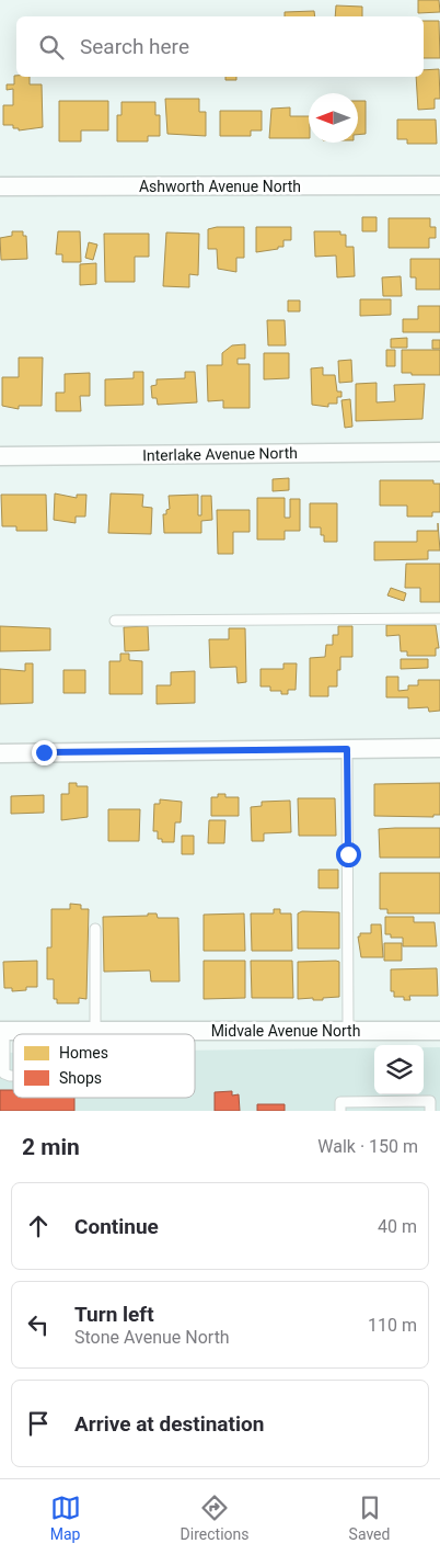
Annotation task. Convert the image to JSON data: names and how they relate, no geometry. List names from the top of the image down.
{
  "streets": {
    "street": ["Ashworth Avenue North", "Interlake Avenue North", "Midvale Avenue North"]
  },
  "legend": ["Homes", "Shops"],
  "north": "left",
  "page": {
    "search": "Search here",
    "heading": ["2 min", "Walk · 150 m"],
    "list": [
      ["Continue", "40 m"],
      ["Turn left", "Stone Avenue North", "110 m"],
      "Arrive at destination"
    ],
    "nav": ["Map", "Directions", "Saved"]
  }
}
